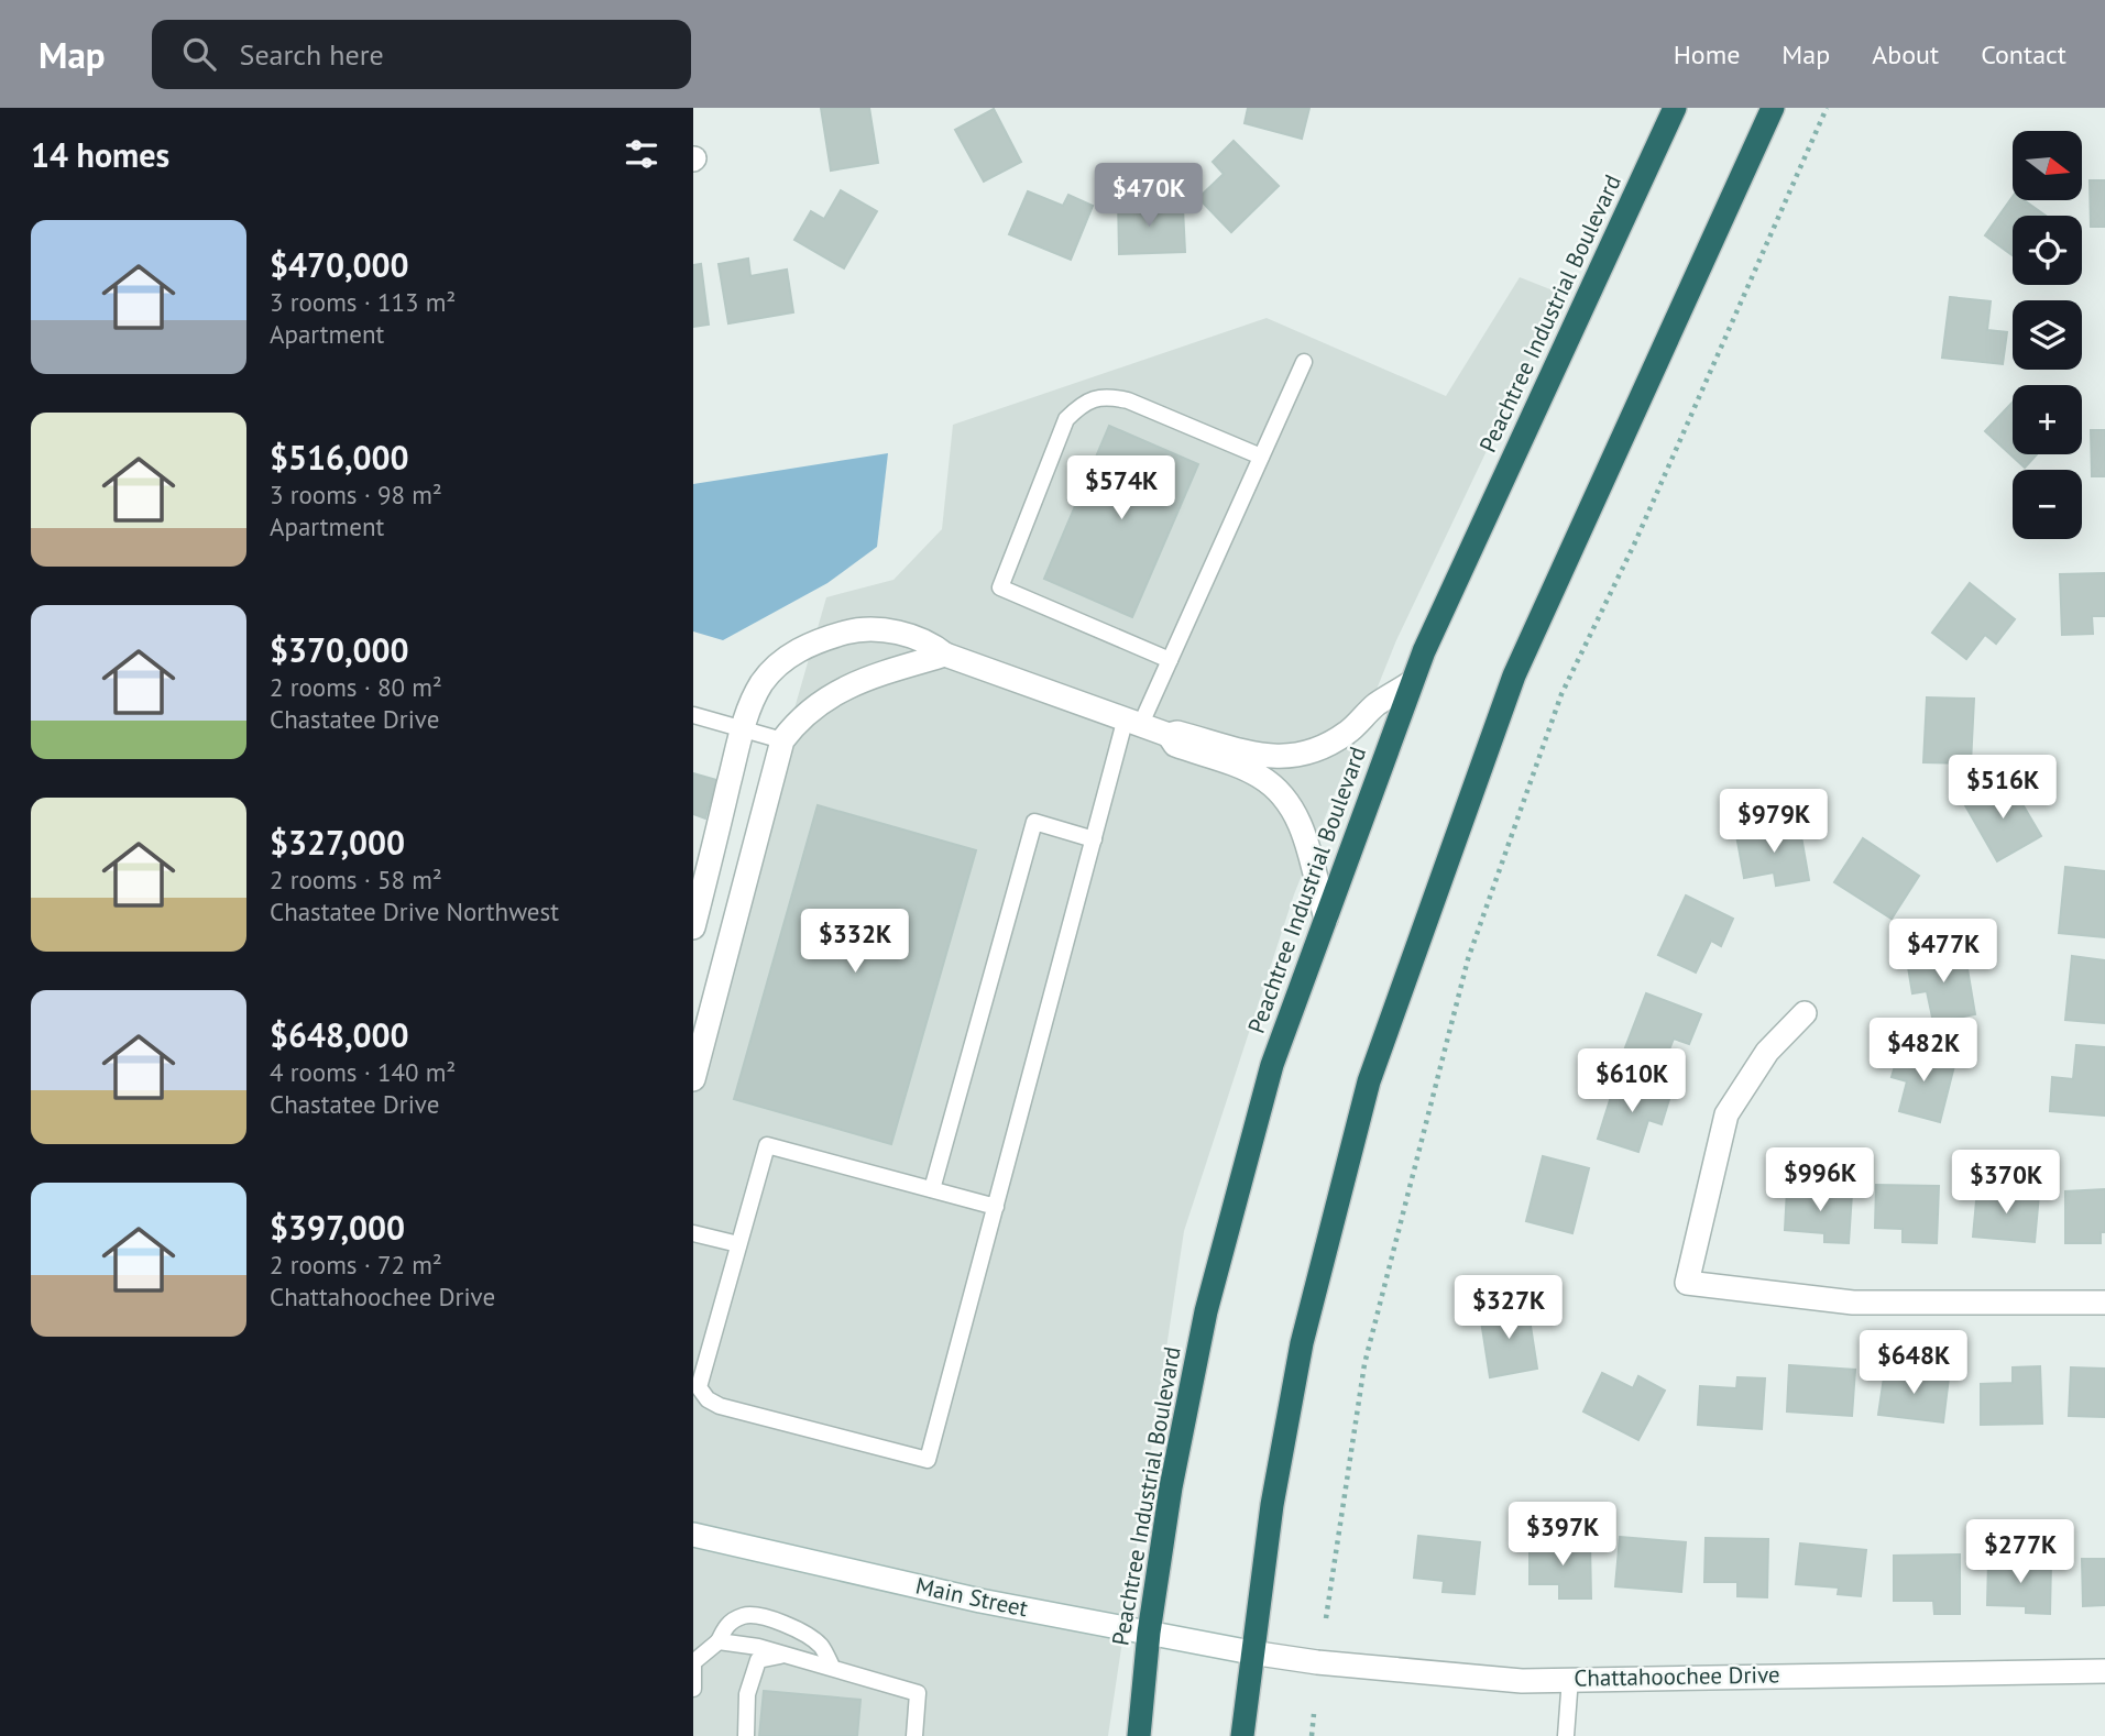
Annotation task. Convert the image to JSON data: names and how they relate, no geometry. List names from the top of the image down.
{
  "streets": {
    "highway": ["Peachtree Industrial Boulevard"],
    "street": ["Main Street", "Chattahoochee Drive"]
  },
  "crossings": [
    ["Peachtree Industrial Boulevard", "Main Street"],
    ["Main Street", "Chattahoochee Drive"]
  ],
  "north": "right",
  "page": {
    "header": "Map",
    "search": "Search here",
    "nav": [
      "Home",
      "Map",
      "About",
      "Contact"
    ],
    "heading": "14 homes",
    "map_buttons": ["+", "−"],
    "price": [
      "$470K",
      "$574K",
      "$516K",
      "$979K",
      "$332K",
      "$477K",
      "$482K",
      "$610K",
      "$996K",
      "$370K",
      "$327K",
      "$648K",
      "$397K",
      "$277K"
    ],
    "list": [
      {
        "name": "$470,000",
        "note": "3 rooms · 113 m² · Apartment"
      },
      {
        "name": "$516,000",
        "note": "3 rooms · 98 m² · Apartment"
      },
      {
        "name": "$370,000",
        "note": "2 rooms · 80 m² · Chastatee Drive"
      },
      {
        "name": "$327,000",
        "note": "2 rooms · 58 m² · Chastatee Drive Northwest"
      },
      {
        "name": "$648,000",
        "note": "4 rooms · 140 m² · Chastatee Drive"
      },
      {
        "name": "$397,000",
        "note": "2 rooms · 72 m² · Chattahoochee Drive"
      }
    ]
  }
}
